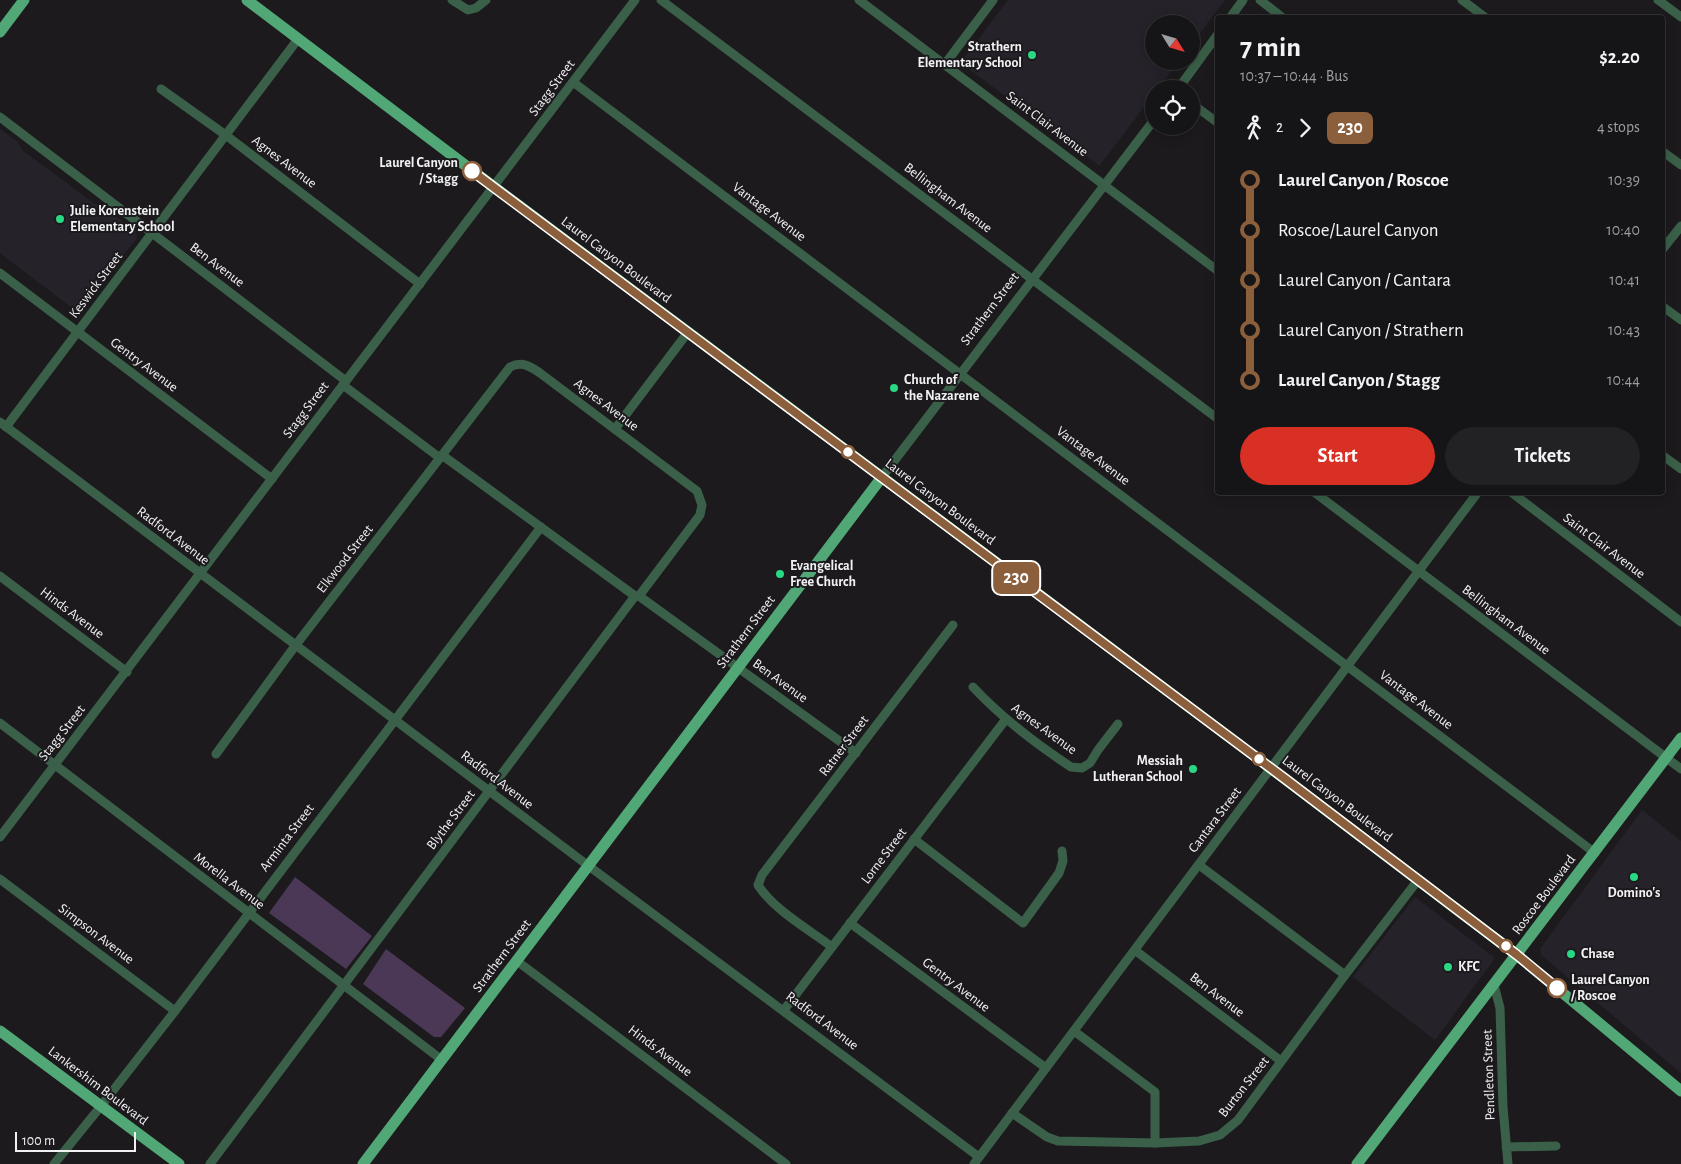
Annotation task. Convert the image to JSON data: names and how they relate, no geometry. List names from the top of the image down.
{
  "streets": {
    "main road": [
      "Laurel Canyon Boulevard",
      "Strathern Street",
      "Roscoe Boulevard",
      "Lankershim Boulevard"
    ],
    "street": [
      "Stagg Street",
      "Saint Clair Avenue",
      "Agnes Avenue",
      "Bellingham Avenue",
      "Vantage Avenue",
      "Ben Avenue",
      "Keswick Street",
      "Gentry Avenue",
      "Radford Avenue",
      "Elkwood Street",
      "Hinds Avenue",
      "Ratner Street",
      "Blythe Street",
      "Cantara Street",
      "Arminta Street",
      "Lorne Street",
      "Morella Avenue",
      "Simpson Avenue",
      "Pendleton Street",
      "Burton Street"
    ]
  },
  "crossings": [
    ["Stagg Street", "Agnes Avenue"],
    ["Stagg Street", "Vantage Avenue"],
    ["Stagg Street", "Laurel Canyon Boulevard"],
    ["Stagg Street", "Ben Avenue"],
    ["Stagg Street", "Gentry Avenue"],
    ["Stagg Street", "Radford Avenue"],
    ["Stagg Street", "Hinds Avenue"],
    ["Stagg Street", "Morella Avenue"],
    ["Saint Clair Avenue", "Strathern Street"],
    ["Agnes Avenue", "Keswick Street"],
    ["Agnes Avenue", "Elkwood Street"],
    ["Agnes Avenue", "Blythe Street"],
    ["Agnes Avenue", "Lorne Street"],
    ["Bellingham Avenue", "Strathern Street"],
    ["Bellingham Avenue", "Cantara Street"],
    ["Bellingham Avenue", "Roscoe Boulevard"],
    ["Vantage Avenue", "Strathern Street"],
    ["Vantage Avenue", "Cantara Street"],
    ["Vantage Avenue", "Roscoe Boulevard"],
    ["Laurel Canyon Boulevard", "Keswick Street"],
    ["Laurel Canyon Boulevard", "Strathern Street"],
    ["Laurel Canyon Boulevard", "Cantara Street"],
    ["Laurel Canyon Boulevard", "Roscoe Boulevard"],
    ["Laurel Canyon Boulevard", "Burton Street"],
    ["Ben Avenue", "Keswick Street"],
    ["Ben Avenue", "Strathern Street"],
    ["Ben Avenue", "Elkwood Street"],
    ["Ben Avenue", "Ratner Street"],
    ["Ben Avenue", "Blythe Street"],
    ["Ben Avenue", "Cantara Street"],
    ["Ben Avenue", "Arminta Street"],
    ["Ben Avenue", "Burton Street"],
    ["Keswick Street", "Gentry Avenue"],
    ["Keswick Street", "Radford Avenue"],
    ["Strathern Street", "Radford Avenue"],
    ["Strathern Street", "Hinds Avenue"],
    ["Strathern Street", "Morella Avenue"],
    ["Gentry Avenue", "Cantara Street"],
    ["Gentry Avenue", "Lorne Street"],
    ["Radford Avenue", "Elkwood Street"],
    ["Radford Avenue", "Blythe Street"],
    ["Radford Avenue", "Cantara Street"],
    ["Radford Avenue", "Arminta Street"],
    ["Radford Avenue", "Lorne Street"],
    ["Ratner Street", "Lorne Street"],
    ["Blythe Street", "Morella Avenue"],
    ["Cantara Street", "Burton Street"],
    ["Arminta Street", "Morella Avenue"],
    ["Arminta Street", "Simpson Avenue"],
    ["Arminta Street", "Lankershim Boulevard"],
    ["Roscoe Boulevard", "Pendleton Street"]
  ],
  "places": [
    "Strathern Elementary School",
    "Laurel Canyon / Stagg",
    "Julie Korenstein Elementary School",
    "Church of the Nazarene",
    "Evangelical Free Church",
    "Messiah Lutheran School",
    "Domino's",
    "Chase",
    "KFC",
    "Laurel Canyon / Roscoe"
  ],
  "lines": ["bus line 230"],
  "scale_bar": "100 m",
  "north": "bottom right",
  "page": {
    "on_map": "230",
    "heading": ["7 min", "10:37 – 10:44 · Bus", "$2.20"],
    "legs": ["2", "230", "4 stops"],
    "list": [
      {
        "name": "Laurel Canyon / Roscoe",
        "value": "10:39"
      },
      {
        "name": "Roscoe/Laurel Canyon",
        "value": "10:40"
      },
      {
        "name": "Laurel Canyon / Cantara",
        "value": "10:41"
      },
      {
        "name": "Laurel Canyon / Strathern",
        "value": "10:43"
      },
      {
        "name": "Laurel Canyon / Stagg",
        "value": "10:44"
      }
    ],
    "buttons": ["Start", "Tickets"],
    "scale": "100 m"
  }
}
